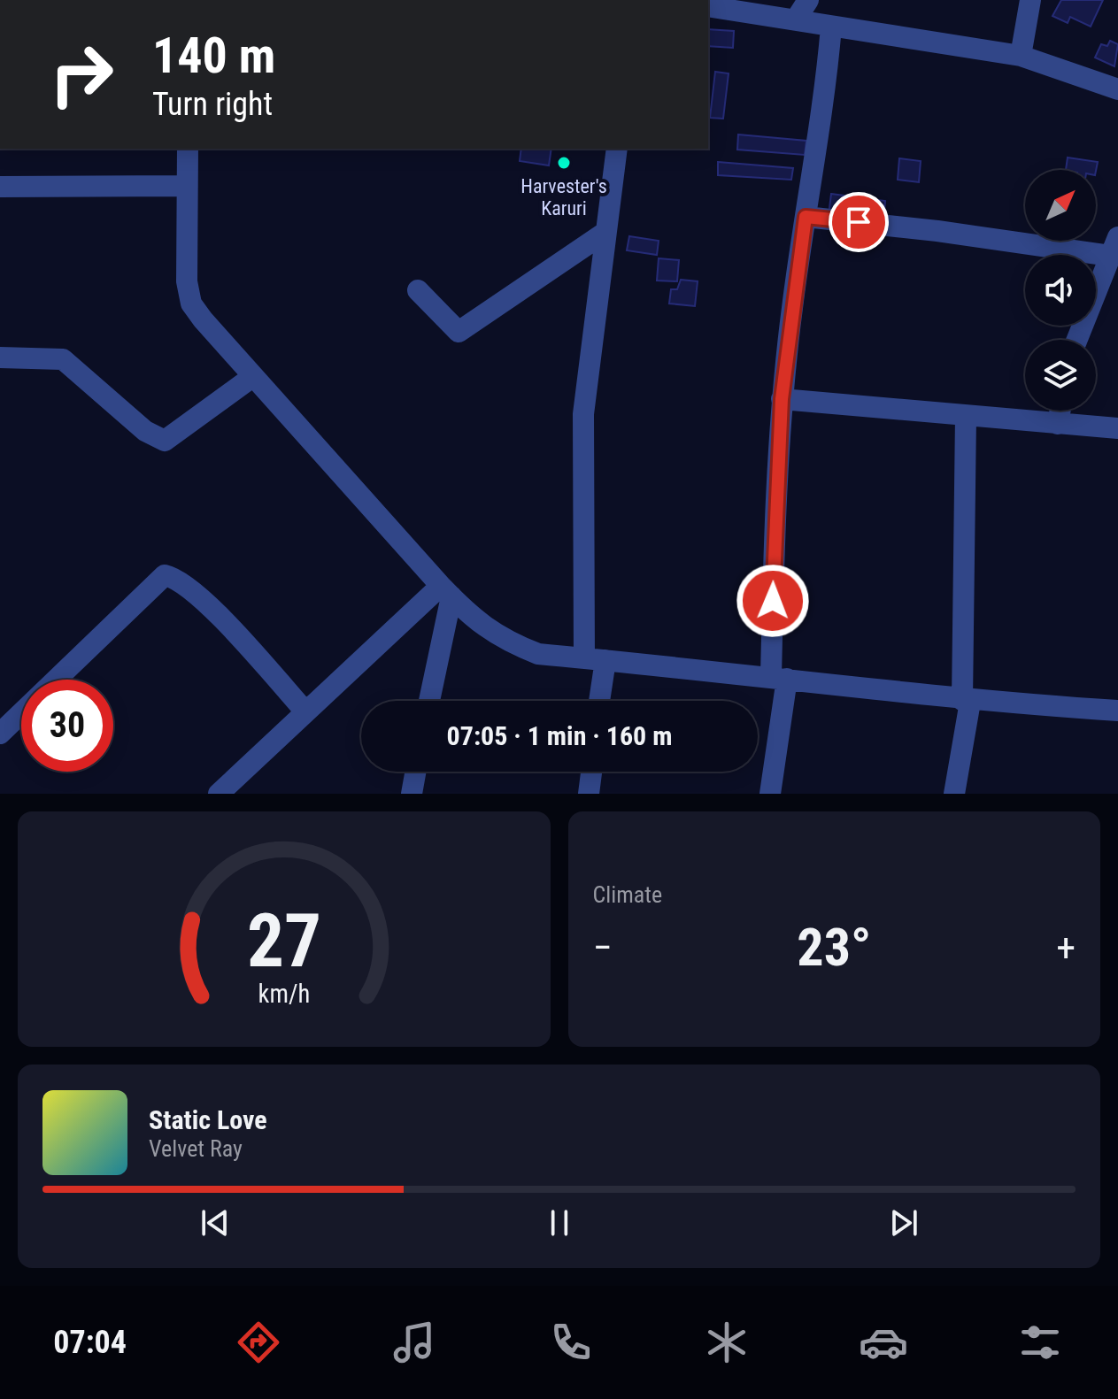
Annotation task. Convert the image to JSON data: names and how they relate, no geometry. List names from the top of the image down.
{
  "places": ["Harvester's Karuri"],
  "north": "top right",
  "page": {
    "turn": ["140 m", "Turn right"],
    "limit": "30",
    "trip": "07:05 · 1 min · 160 m",
    "tile": "Climate",
    "heat": ["−", "23°", "+"],
    "song": ["Static Love", "Velvet Ray"],
    "tabs": "07:04",
    "gauge": ["27", "km/h"]
  }
}
